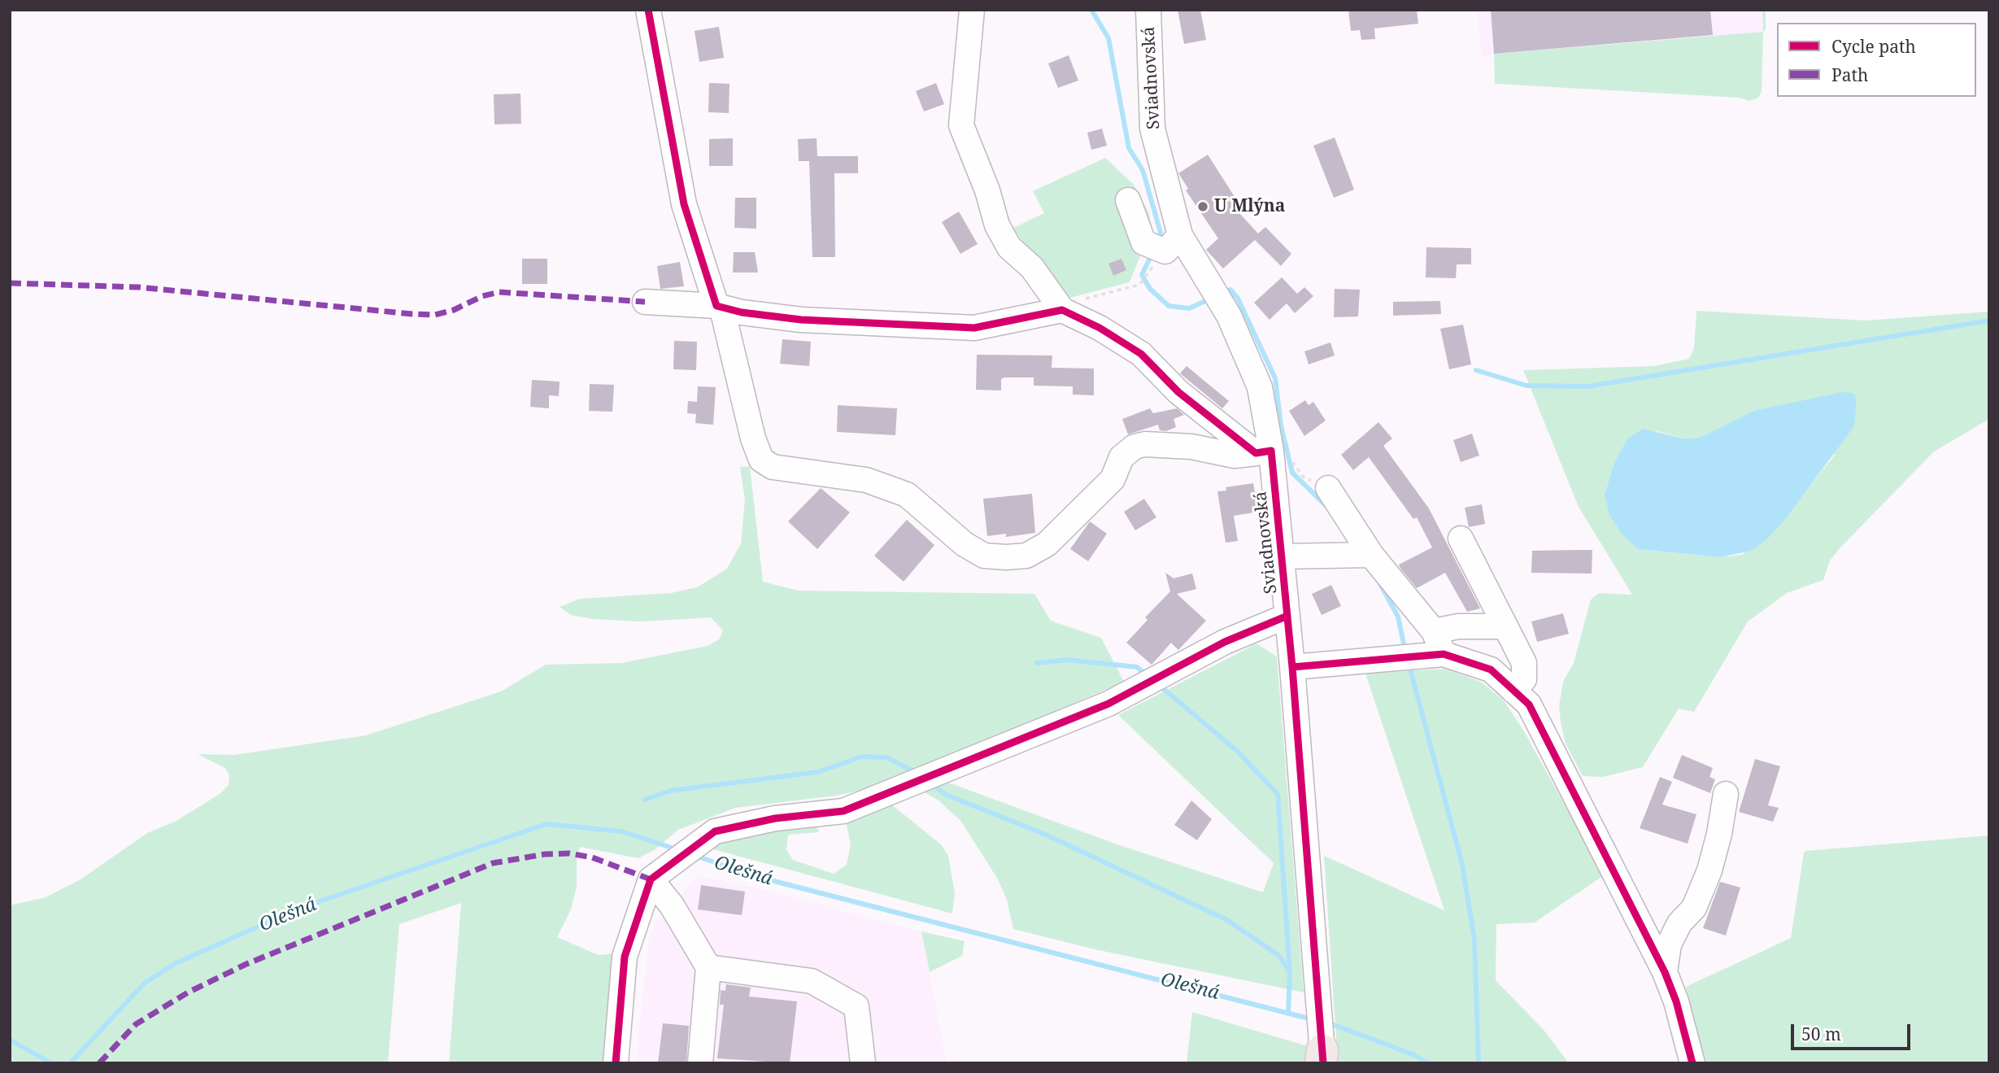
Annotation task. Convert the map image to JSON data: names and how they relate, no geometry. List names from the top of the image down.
{
  "streets": {
    "street": ["Sviadnovská"]
  },
  "water": ["Olešná"],
  "places": ["U Mlýna"],
  "legend": ["Cycle path", "Path"],
  "scale_bar": "50 m"
}
